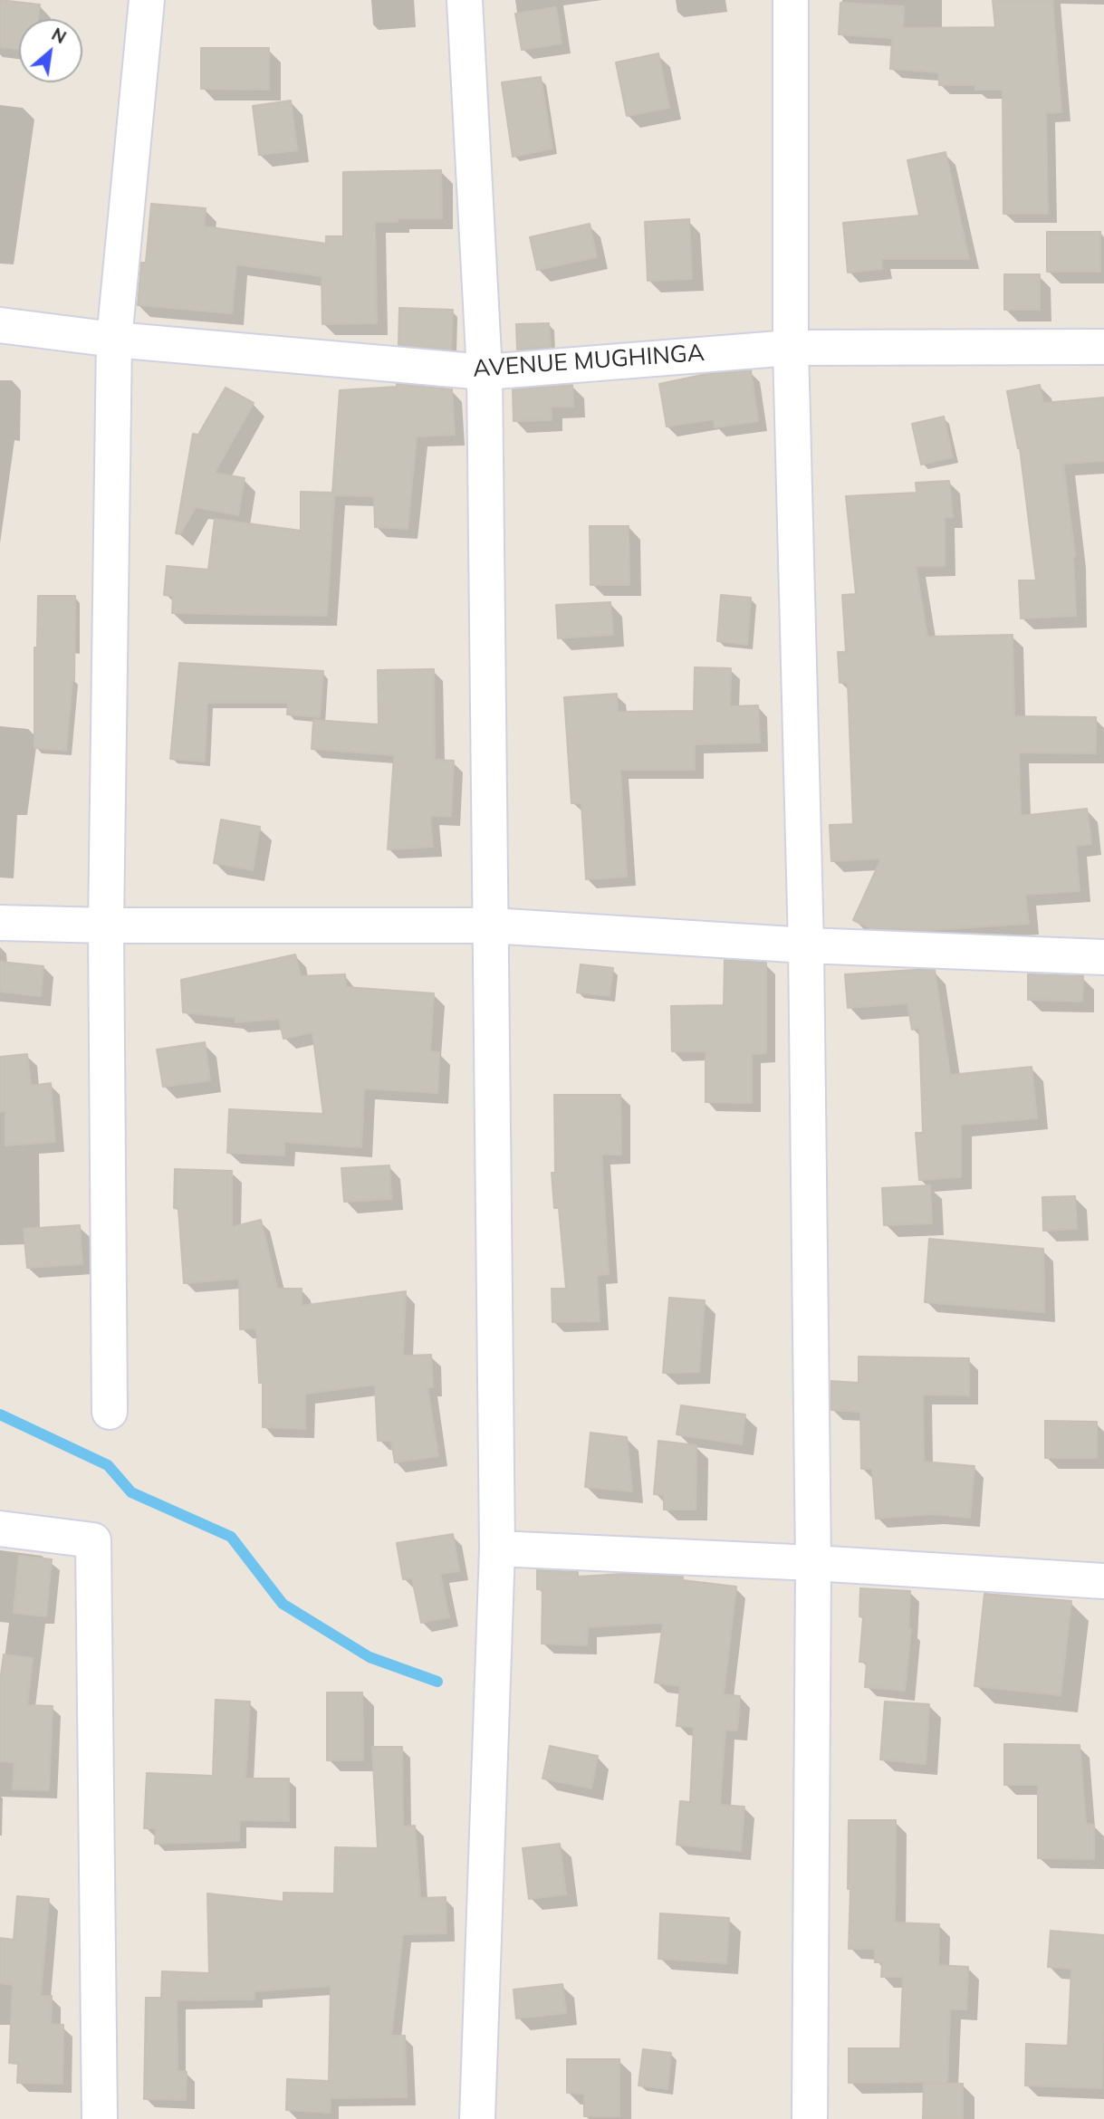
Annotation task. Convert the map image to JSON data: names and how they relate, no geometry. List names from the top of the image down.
{
  "streets": {
    "street": ["AVENUE MUGHINGA"]
  },
  "north": "top right"
}
